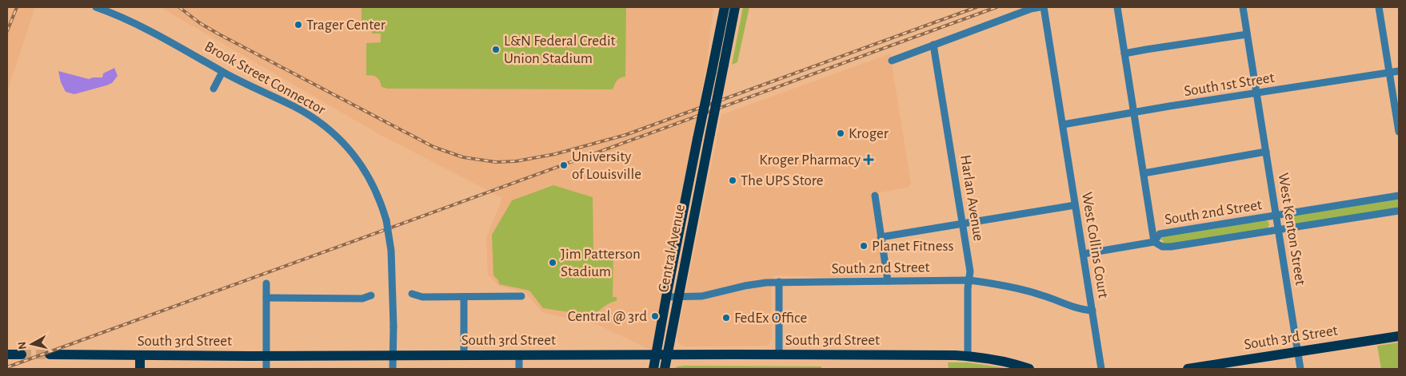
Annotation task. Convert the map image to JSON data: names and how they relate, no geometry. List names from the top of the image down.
{
  "streets": {
    "main road": ["Central Avenue", "South 3rd Street"],
    "street": [
      "Brook Street Connector",
      "South 1st Street",
      "Harlan Avenue",
      "South 2nd Street",
      "West Kenton Street",
      "West Collins Court"
    ]
  },
  "crossings": [
    ["Brook Street Connector", "South 3rd Street"],
    ["South 1st Street", "West Kenton Street"],
    ["South 1st Street", "West Collins Court"],
    ["Harlan Avenue", "South 2nd Street"],
    ["Harlan Avenue", "South 3rd Street"],
    ["South 2nd Street", "West Kenton Street"],
    ["South 2nd Street", "West Collins Court"],
    ["South 2nd Street", "Central Avenue"],
    ["West Kenton Street", "South 3rd Street"],
    ["Central Avenue", "South 3rd Street"]
  ],
  "places": {
    "other": [
      "Trager Center",
      "L&N Federal Credit Union Stadium",
      "Kroger",
      "University of Louisville",
      "The UPS Store",
      "Planet Fitness",
      "Jim Patterson Stadium",
      "Central @ 3rd",
      "FedEx Office"
    ],
    "health": ["Kroger Pharmacy"]
  },
  "north": "left"
}
